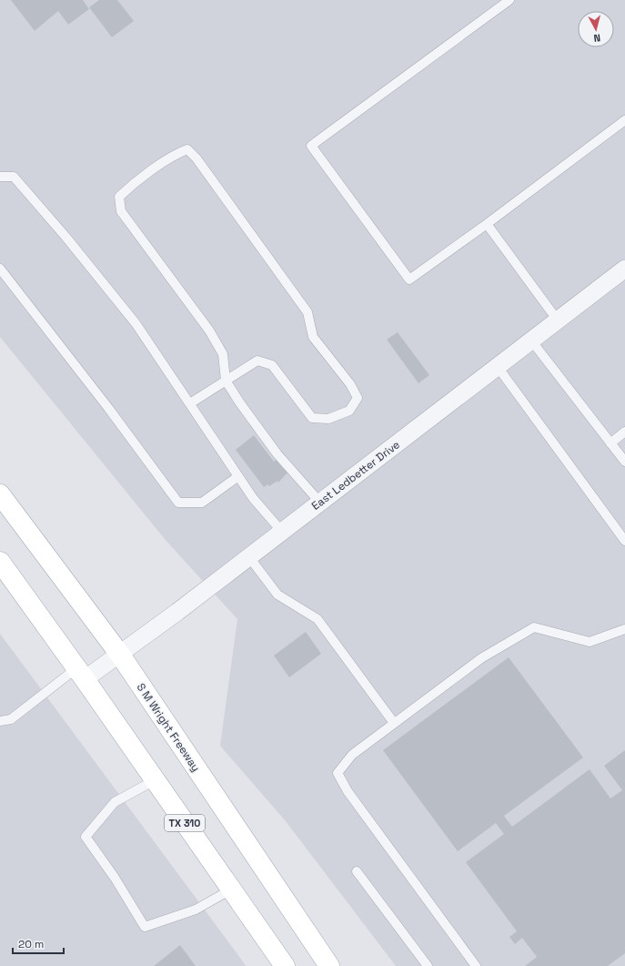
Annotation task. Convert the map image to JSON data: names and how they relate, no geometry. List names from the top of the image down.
{
  "streets": {
    "main road": ["S M Wright Freeway", "TX 310"],
    "street": ["East Ledbetter Drive"]
  },
  "crossings": [
    ["East Ledbetter Drive", "S M Wright Freeway"],
    ["East Ledbetter Drive", "TX 310"]
  ],
  "scale_bar": "20 m",
  "north": "bottom"
}
